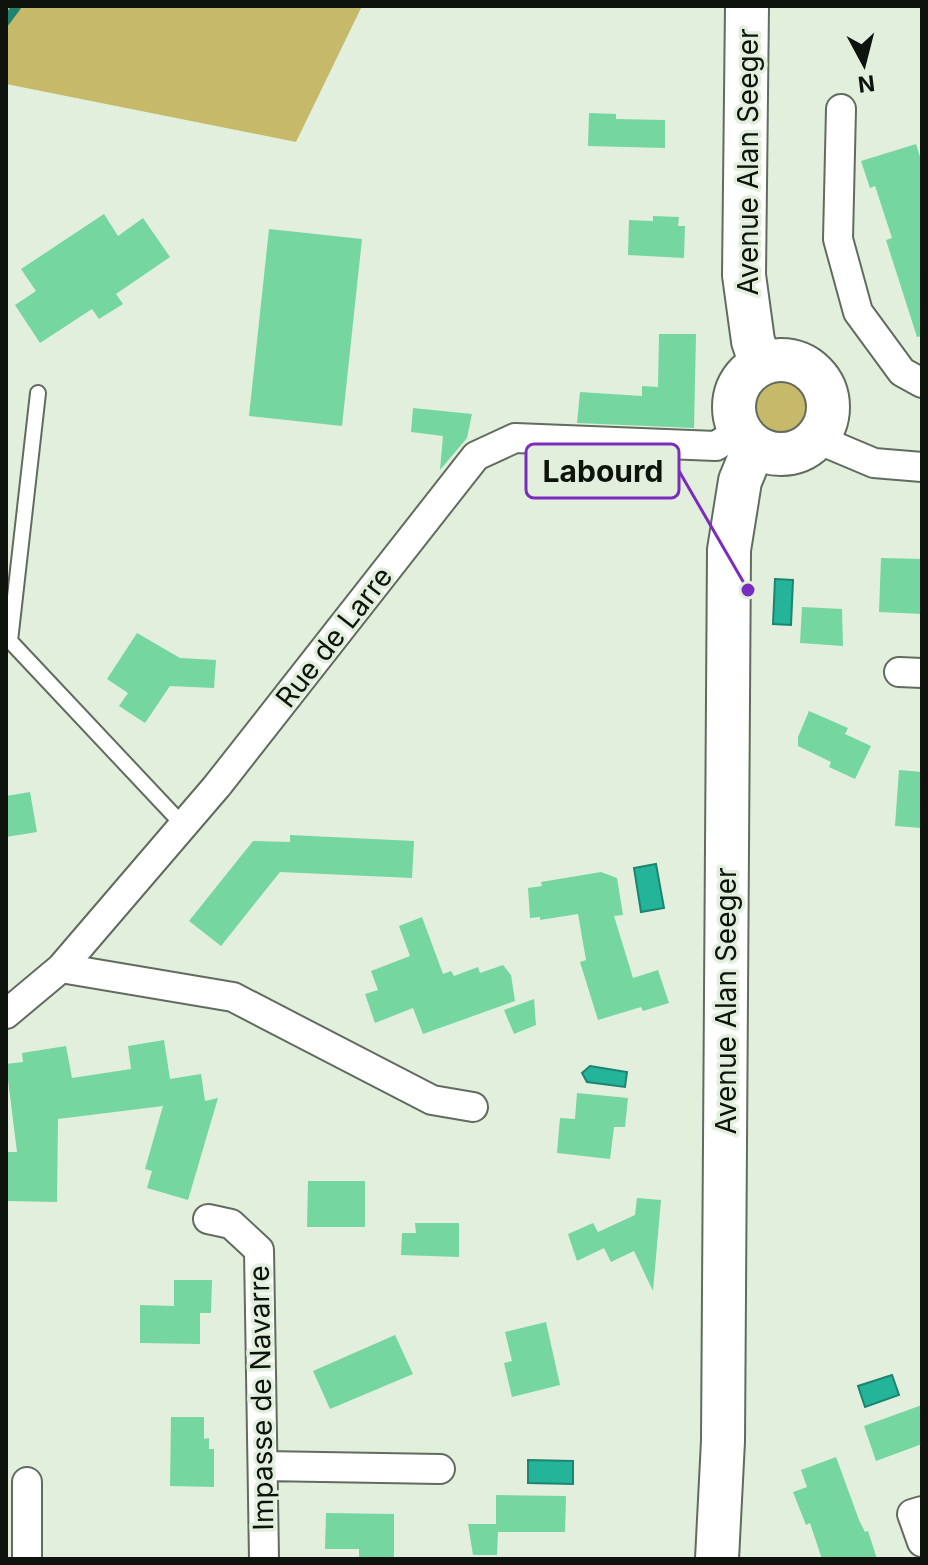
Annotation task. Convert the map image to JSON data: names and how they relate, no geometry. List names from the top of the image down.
{
  "streets": {
    "main road": ["Avenue Alan Seeger"],
    "street": ["Rue de Larre", "Impasse de Navarre"]
  },
  "crossings": [
    ["Avenue Alan Seeger", "Rue de Larre"]
  ],
  "places": ["Labourd"],
  "north": "bottom"
}
